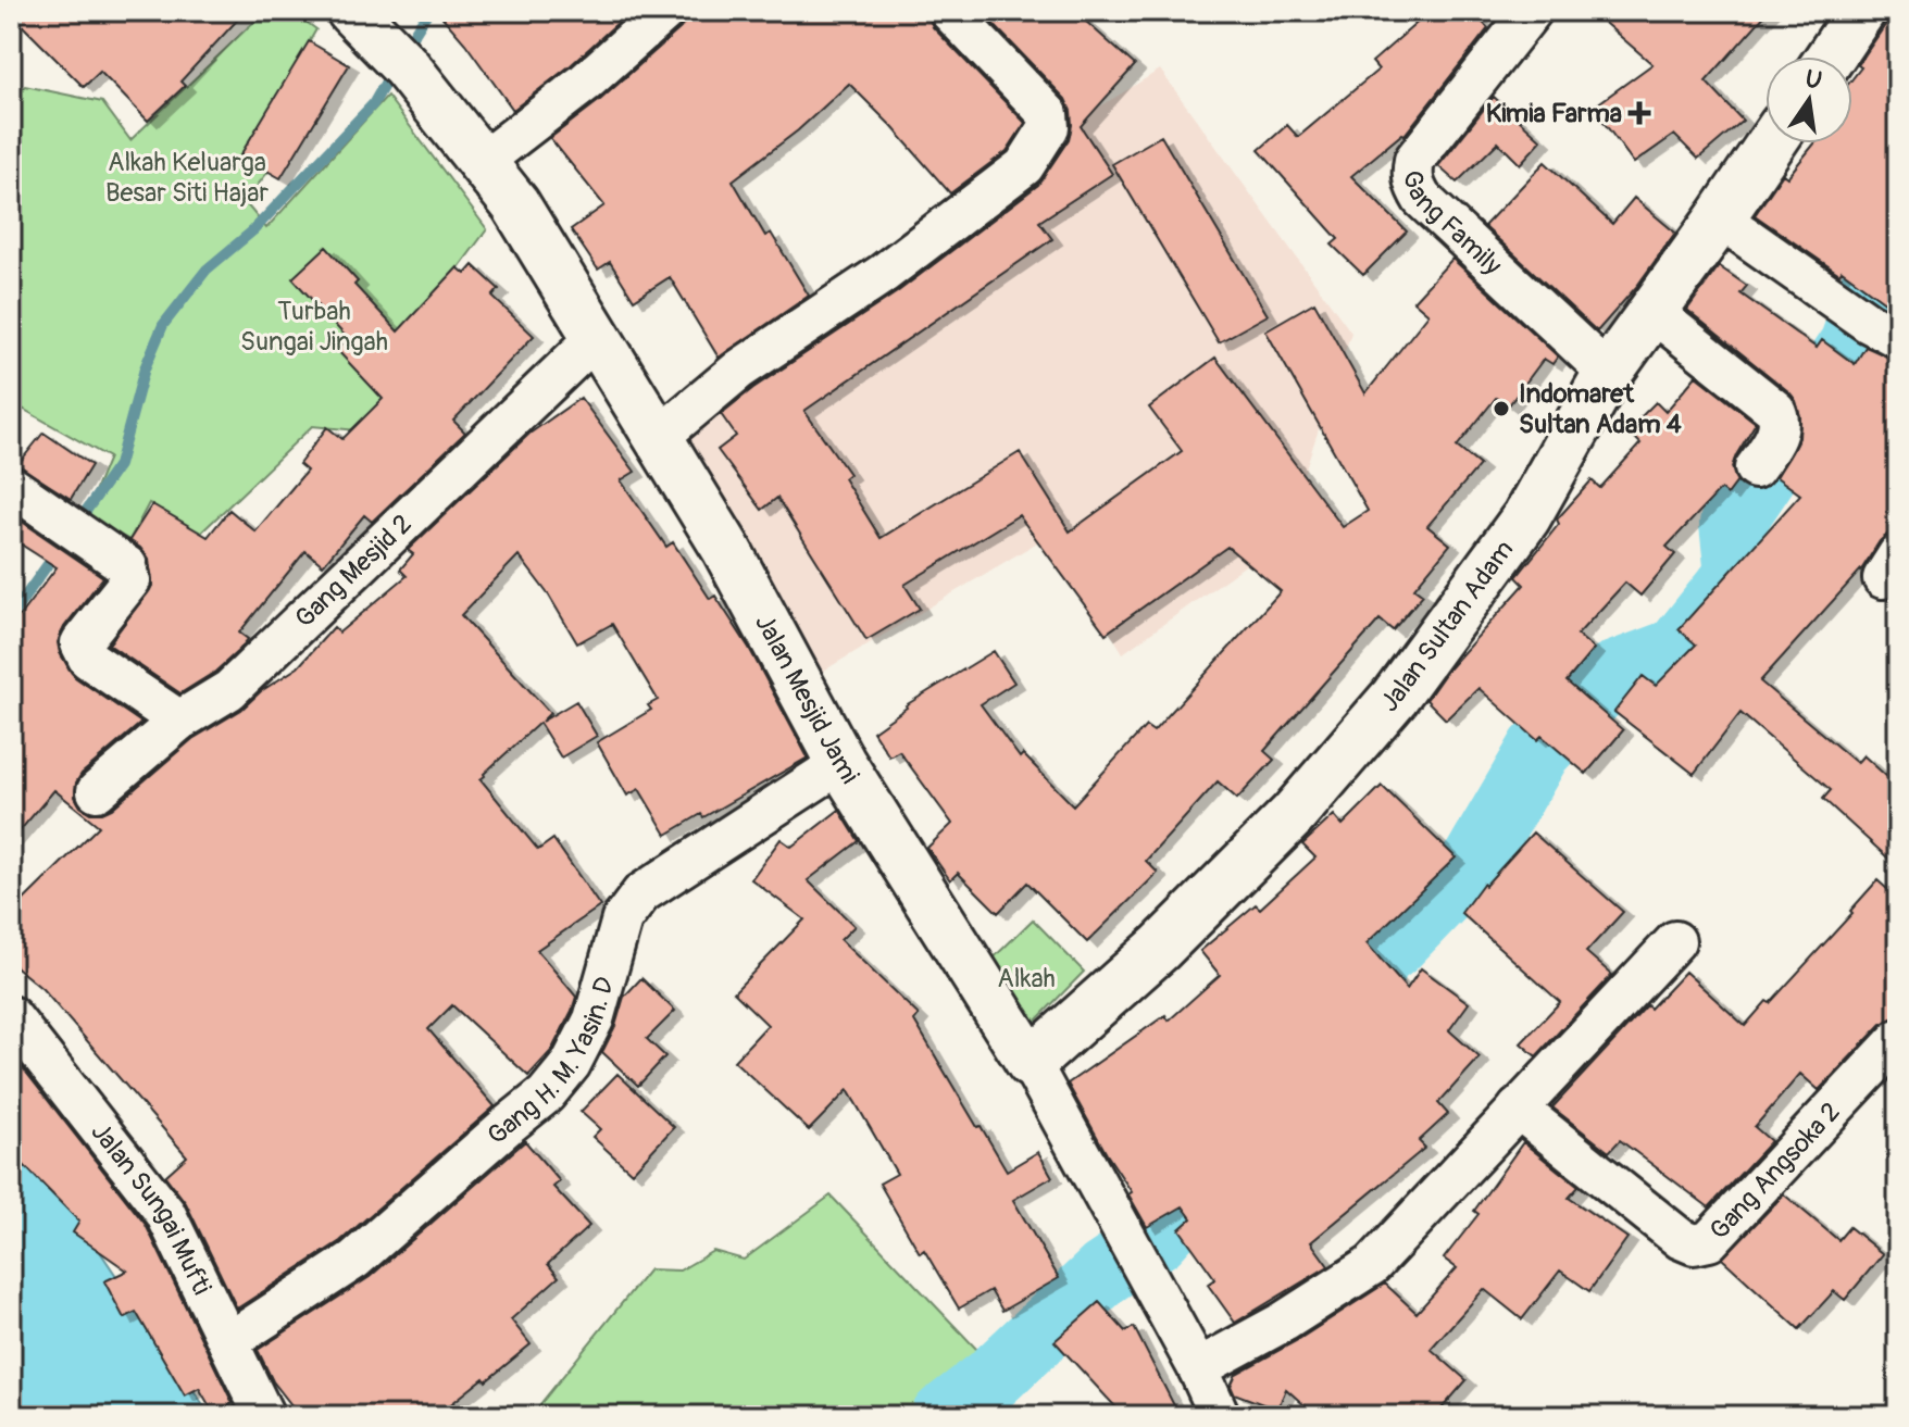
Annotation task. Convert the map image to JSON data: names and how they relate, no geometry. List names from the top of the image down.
{
  "streets": {
    "main road": ["Jalan Sultan Adam", "Jalan Mesjid Jami"],
    "street": [
      "Gang Family",
      "Gang Mesjid 2",
      "Gang H. M. Yasin. D",
      "Gang Angsoka 2",
      "Jalan Sungai Mufti"
    ]
  },
  "crossings": [
    ["Gang Family", "Jalan Sultan Adam"],
    ["Gang Mesjid 2", "Jalan Mesjid Jami"],
    ["Jalan Sultan Adam", "Jalan Mesjid Jami"],
    ["Jalan Mesjid Jami", "Gang H. M. Yasin. D"],
    ["Gang H. M. Yasin. D", "Jalan Sungai Mufti"]
  ],
  "parks": ["Alkah Keluarga Besar Siti Hajar", "Turbah Sungai Jingah", "Alkah"],
  "places": {
    "health": ["Kimia Farma"],
    "other": ["Indomaret Sultan Adam 4"]
  },
  "north": "top"
}
